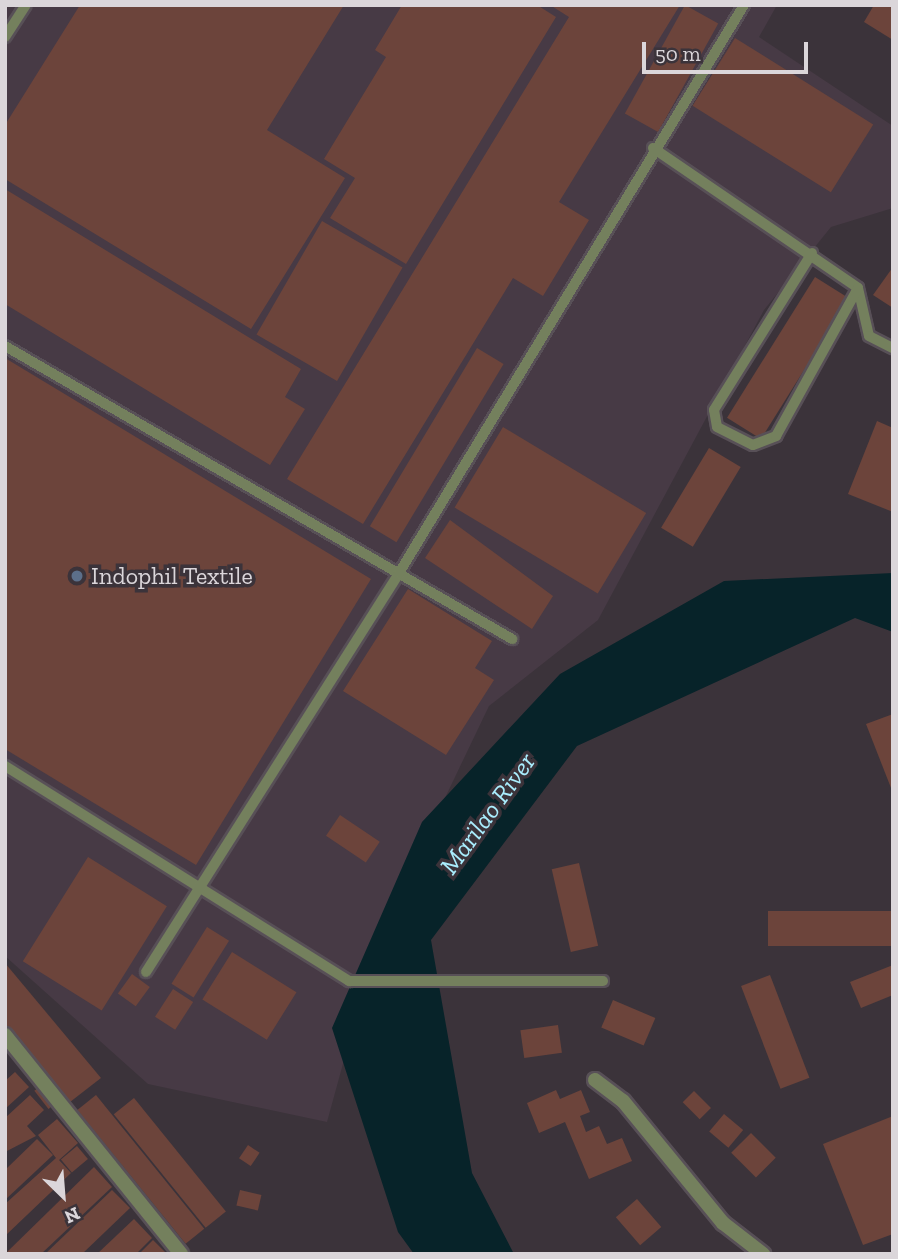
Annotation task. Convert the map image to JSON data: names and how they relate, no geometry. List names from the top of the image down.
{
  "water": ["Marilao River"],
  "places": ["Indophil Textile"],
  "scale_bar": "50 m",
  "north": "bottom right"
}
